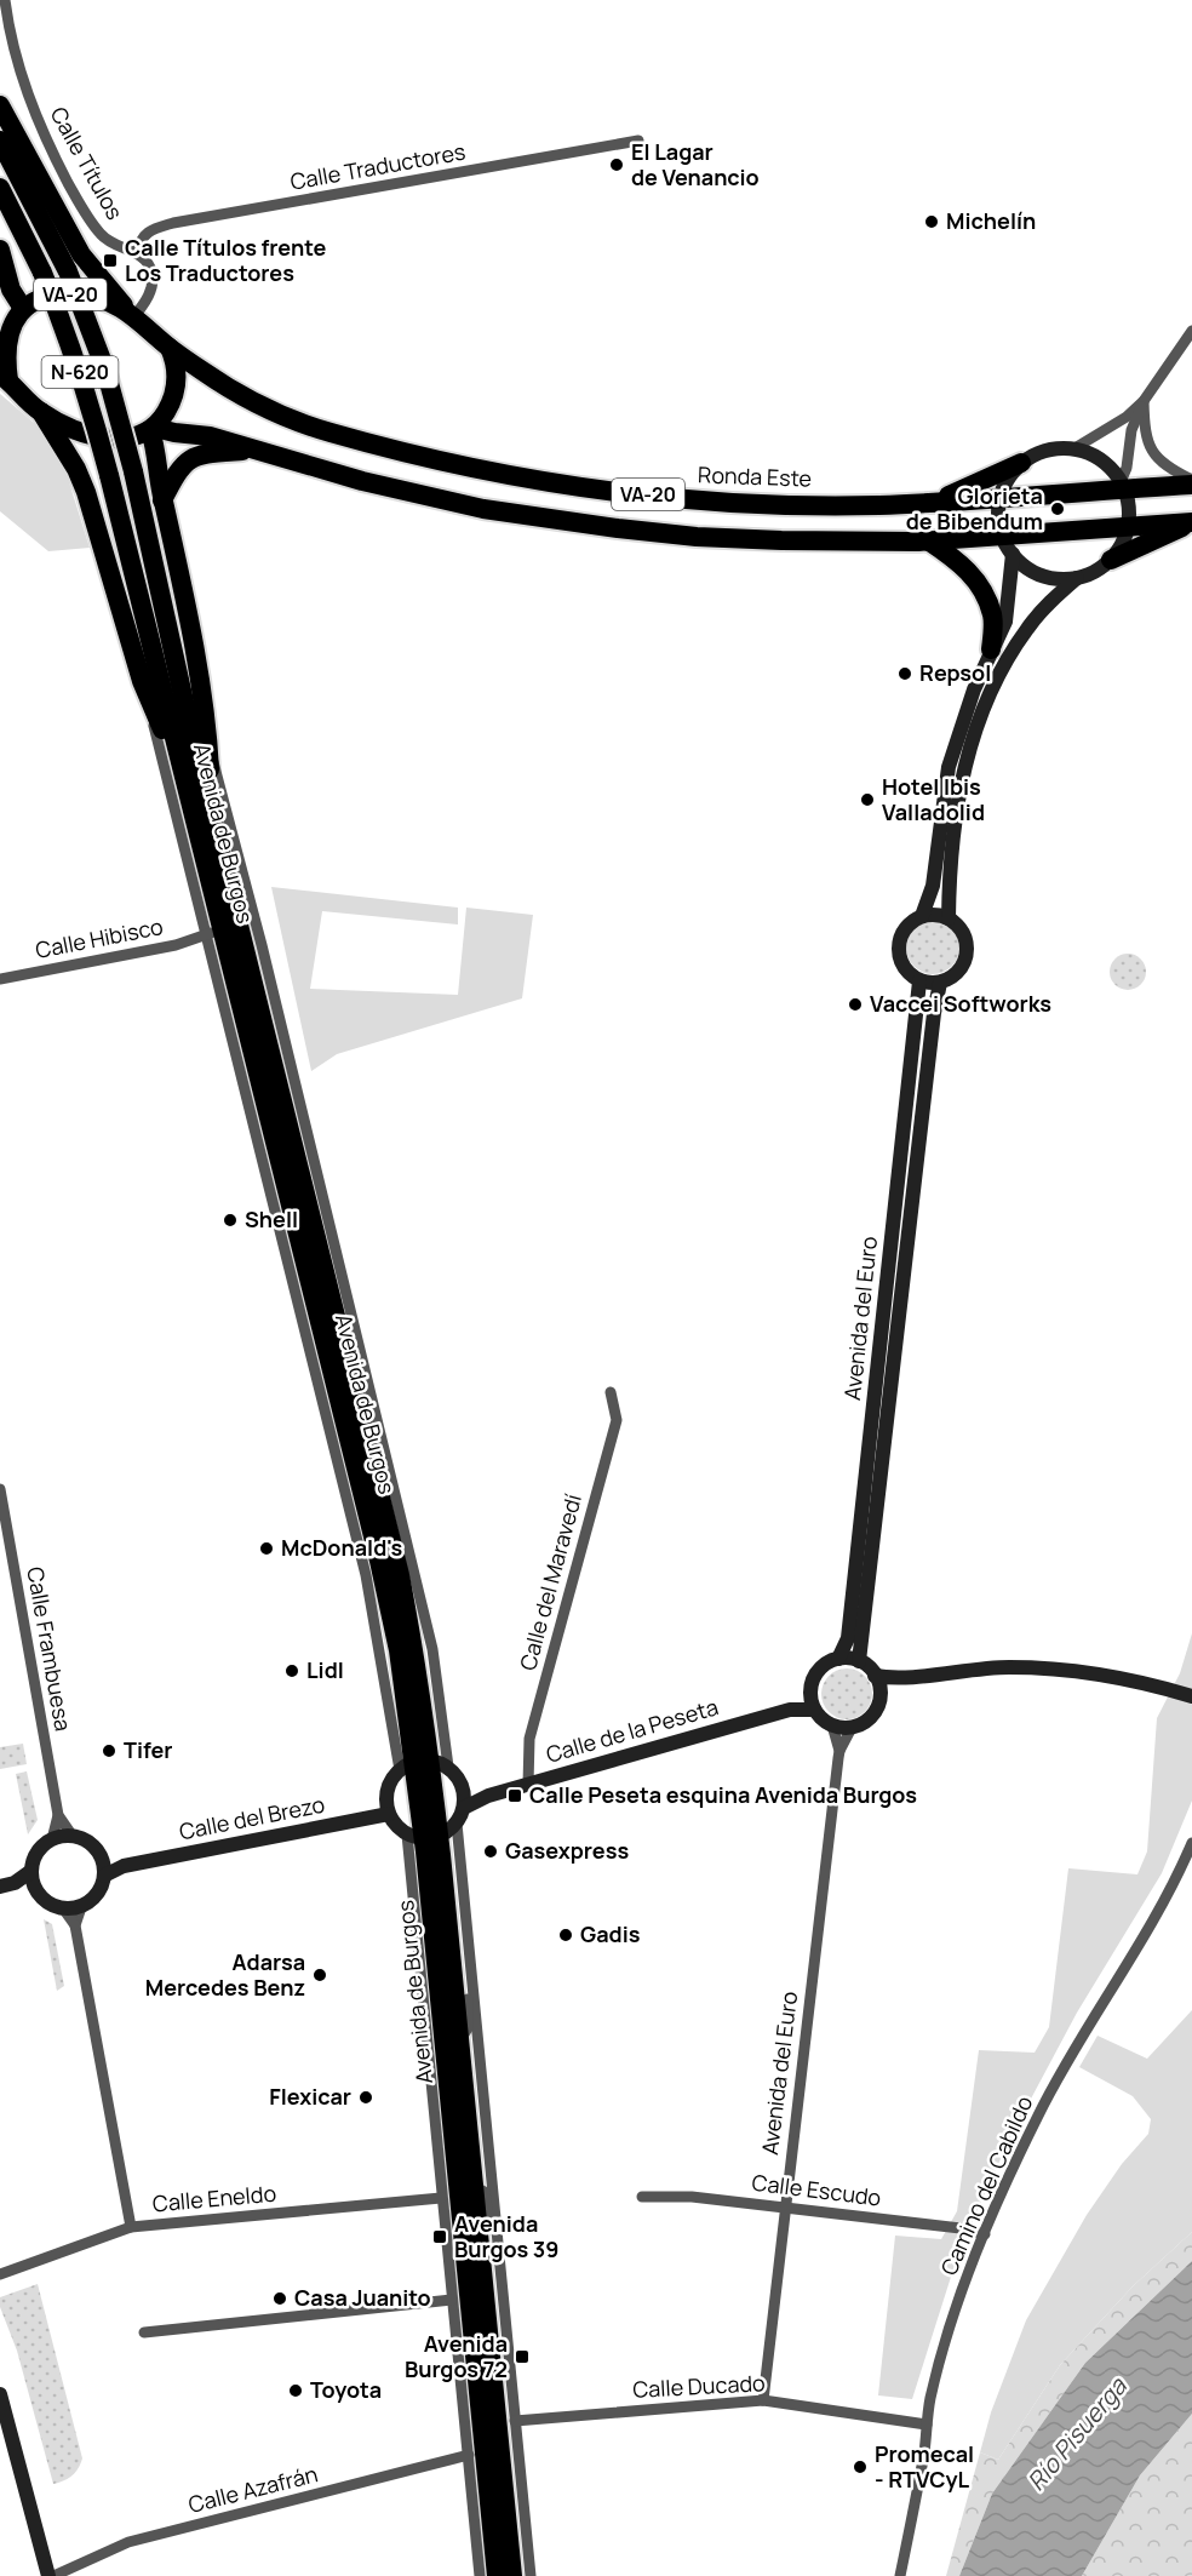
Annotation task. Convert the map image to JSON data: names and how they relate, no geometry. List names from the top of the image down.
{
  "streets": {
    "highway": [
      "VA-20",
      "N-620",
      "Ronda Este",
      "Avenida de Burgos"
    ],
    "street": [
      "Calle Títulos",
      "Calle Traductores",
      "Calle Hibisco",
      "Avenida del Euro",
      "Calle del Maravedí",
      "Calle Frambuesa",
      "Calle de la Peseta",
      "Calle del Brezo",
      "Camino del Cabildo",
      "Calle Escudo",
      "Calle Eneldo",
      "Calle Ducado",
      "Calle Azafrán"
    ]
  },
  "crossings": [
    ["Calle Títulos", "Calle Traductores"],
    ["VA-20", "Ronda Este"],
    ["Avenida de Burgos", "Calle Hibisco"],
    ["Avenida de Burgos", "Calle Eneldo"],
    ["Avenida de Burgos", "Calle Azafrán"],
    ["Avenida del Euro", "Calle de la Peseta"],
    ["Avenida del Euro", "Calle Escudo"],
    ["Avenida del Euro", "Calle Ducado"],
    ["Calle del Maravedí", "Calle de la Peseta"],
    ["Calle Frambuesa", "Calle del Brezo"],
    ["Camino del Cabildo", "Calle Escudo"],
    ["Camino del Cabildo", "Calle Ducado"]
  ],
  "water": ["Río Pisuerga"],
  "places": {
    "other": [
      "El Lagar de Venancio",
      "Michelín",
      "Glorieta de Bibendum",
      "Repsol",
      "Hotel Ibis Valladolid",
      "Vaccei Softworks",
      "Shell",
      "McDonald's",
      "Lidl",
      "Tifer",
      "Gasexpress",
      "Gadis",
      "Adarsa Mercedes Benz",
      "Flexicar",
      "Casa Juanito",
      "Toyota",
      "Promecal - RTVCyL"
    ],
    "transit": [
      "Calle Títulos frente Los Traductores",
      "Calle Peseta esquina Avenida Burgos",
      "Avenida Burgos 39",
      "Avenida Burgos 72"
    ]
  }
}
